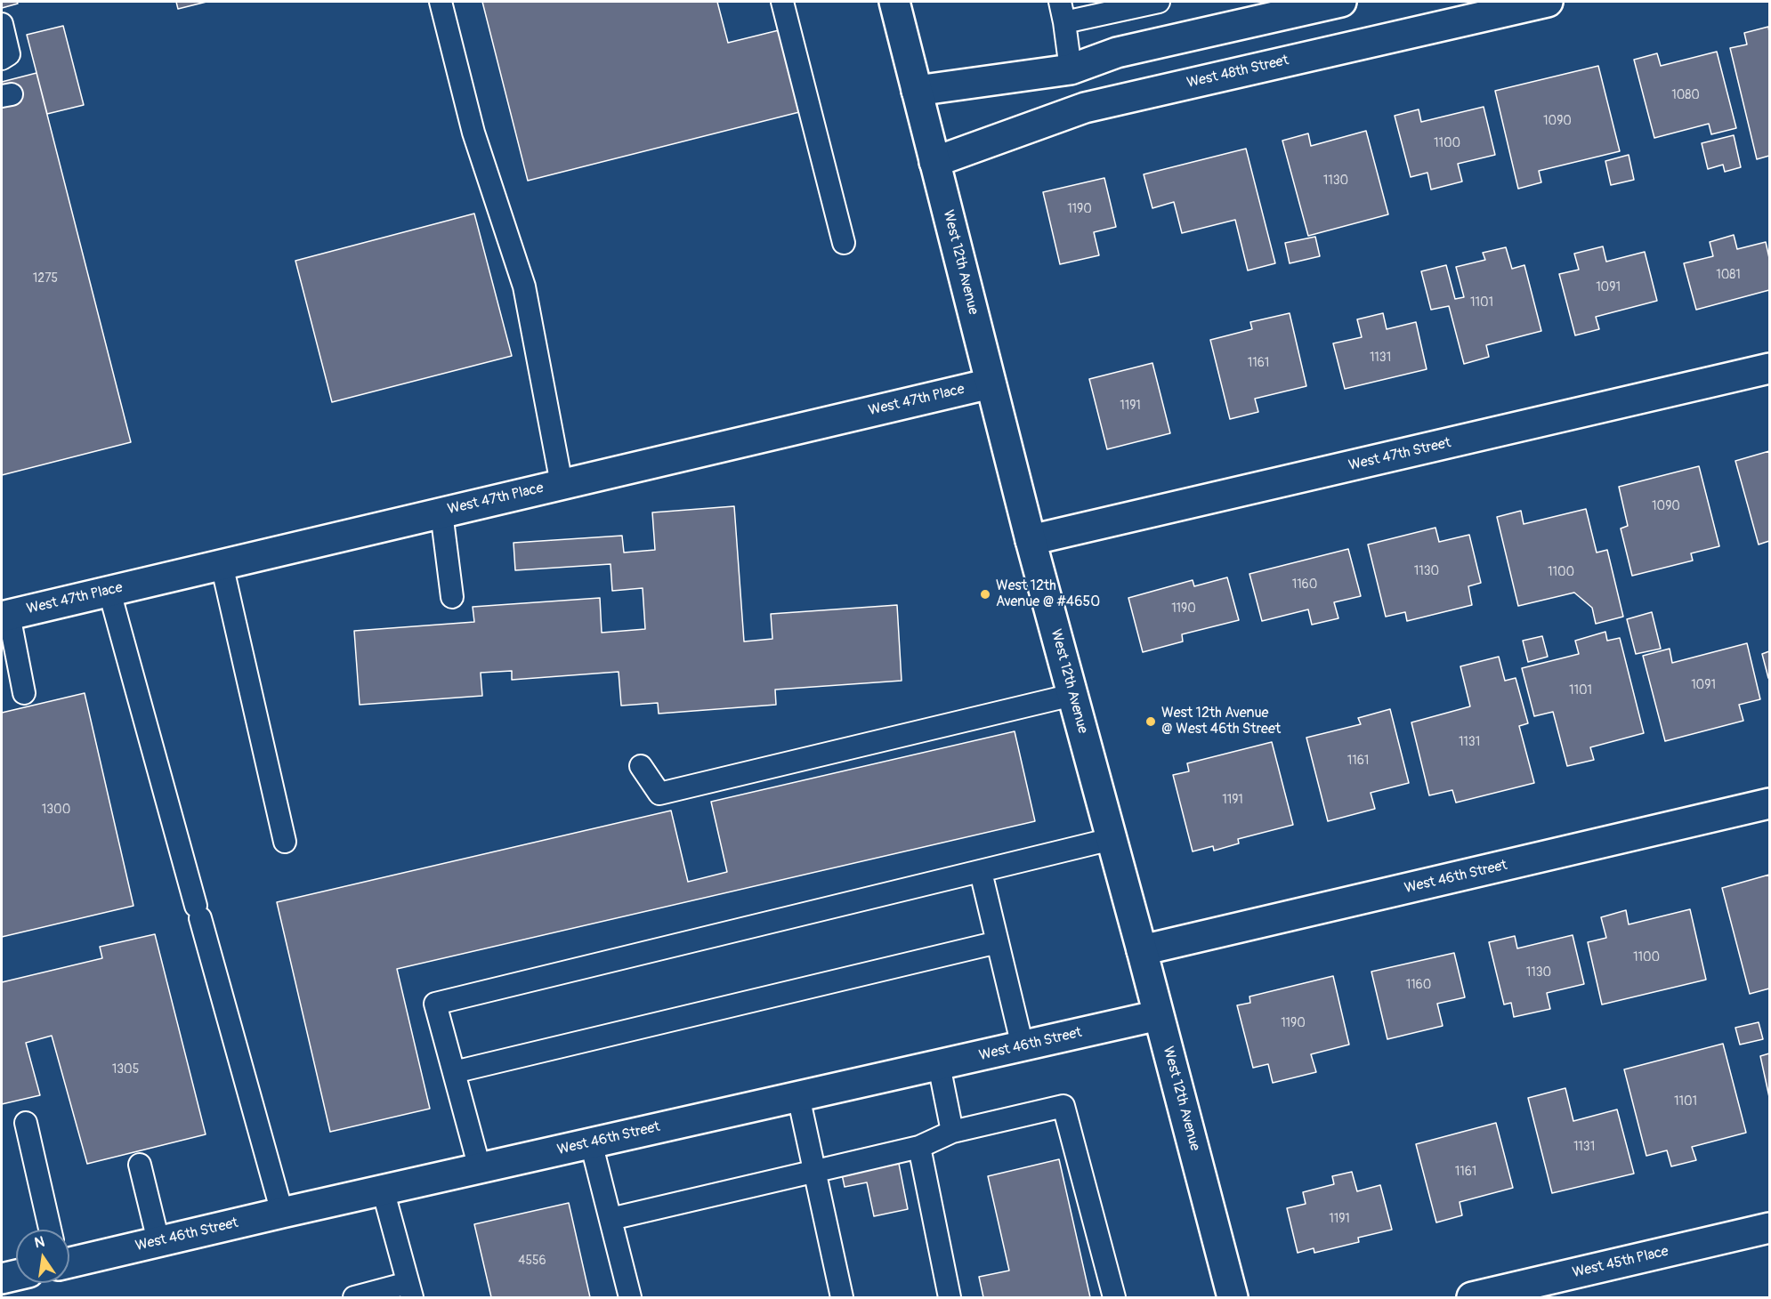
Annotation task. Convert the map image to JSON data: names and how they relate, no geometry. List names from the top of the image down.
{
  "streets": {
    "street": [
      "West 48th Street",
      "West 12th Avenue",
      "West 47th Place",
      "West 47th Street",
      "West 46th Street",
      "West 45th Place"
    ]
  },
  "crossings": [
    ["West 48th Street", "West 12th Avenue"],
    ["West 12th Avenue", "West 47th Place"],
    ["West 12th Avenue", "West 47th Street"],
    ["West 12th Avenue", "West 46th Street"]
  ],
  "places": ["West 12th Avenue @ #4650", "West 12th Avenue @ West 46th Street"],
  "house_numbers": [
    "1080",
    "1090",
    "1100",
    "1130",
    "1190",
    "1081",
    "1275",
    "1091",
    "1101",
    "1131",
    "1161",
    "1191",
    "1090",
    "1130",
    "1100",
    "1160",
    "1190",
    "1091",
    "1101",
    "1131",
    "1161",
    "1191",
    "1300",
    "1100",
    "1130",
    "1160",
    "1190",
    "1305",
    "1101",
    "1131",
    "1161",
    "1191",
    "4556"
  ],
  "north": "top"
}
